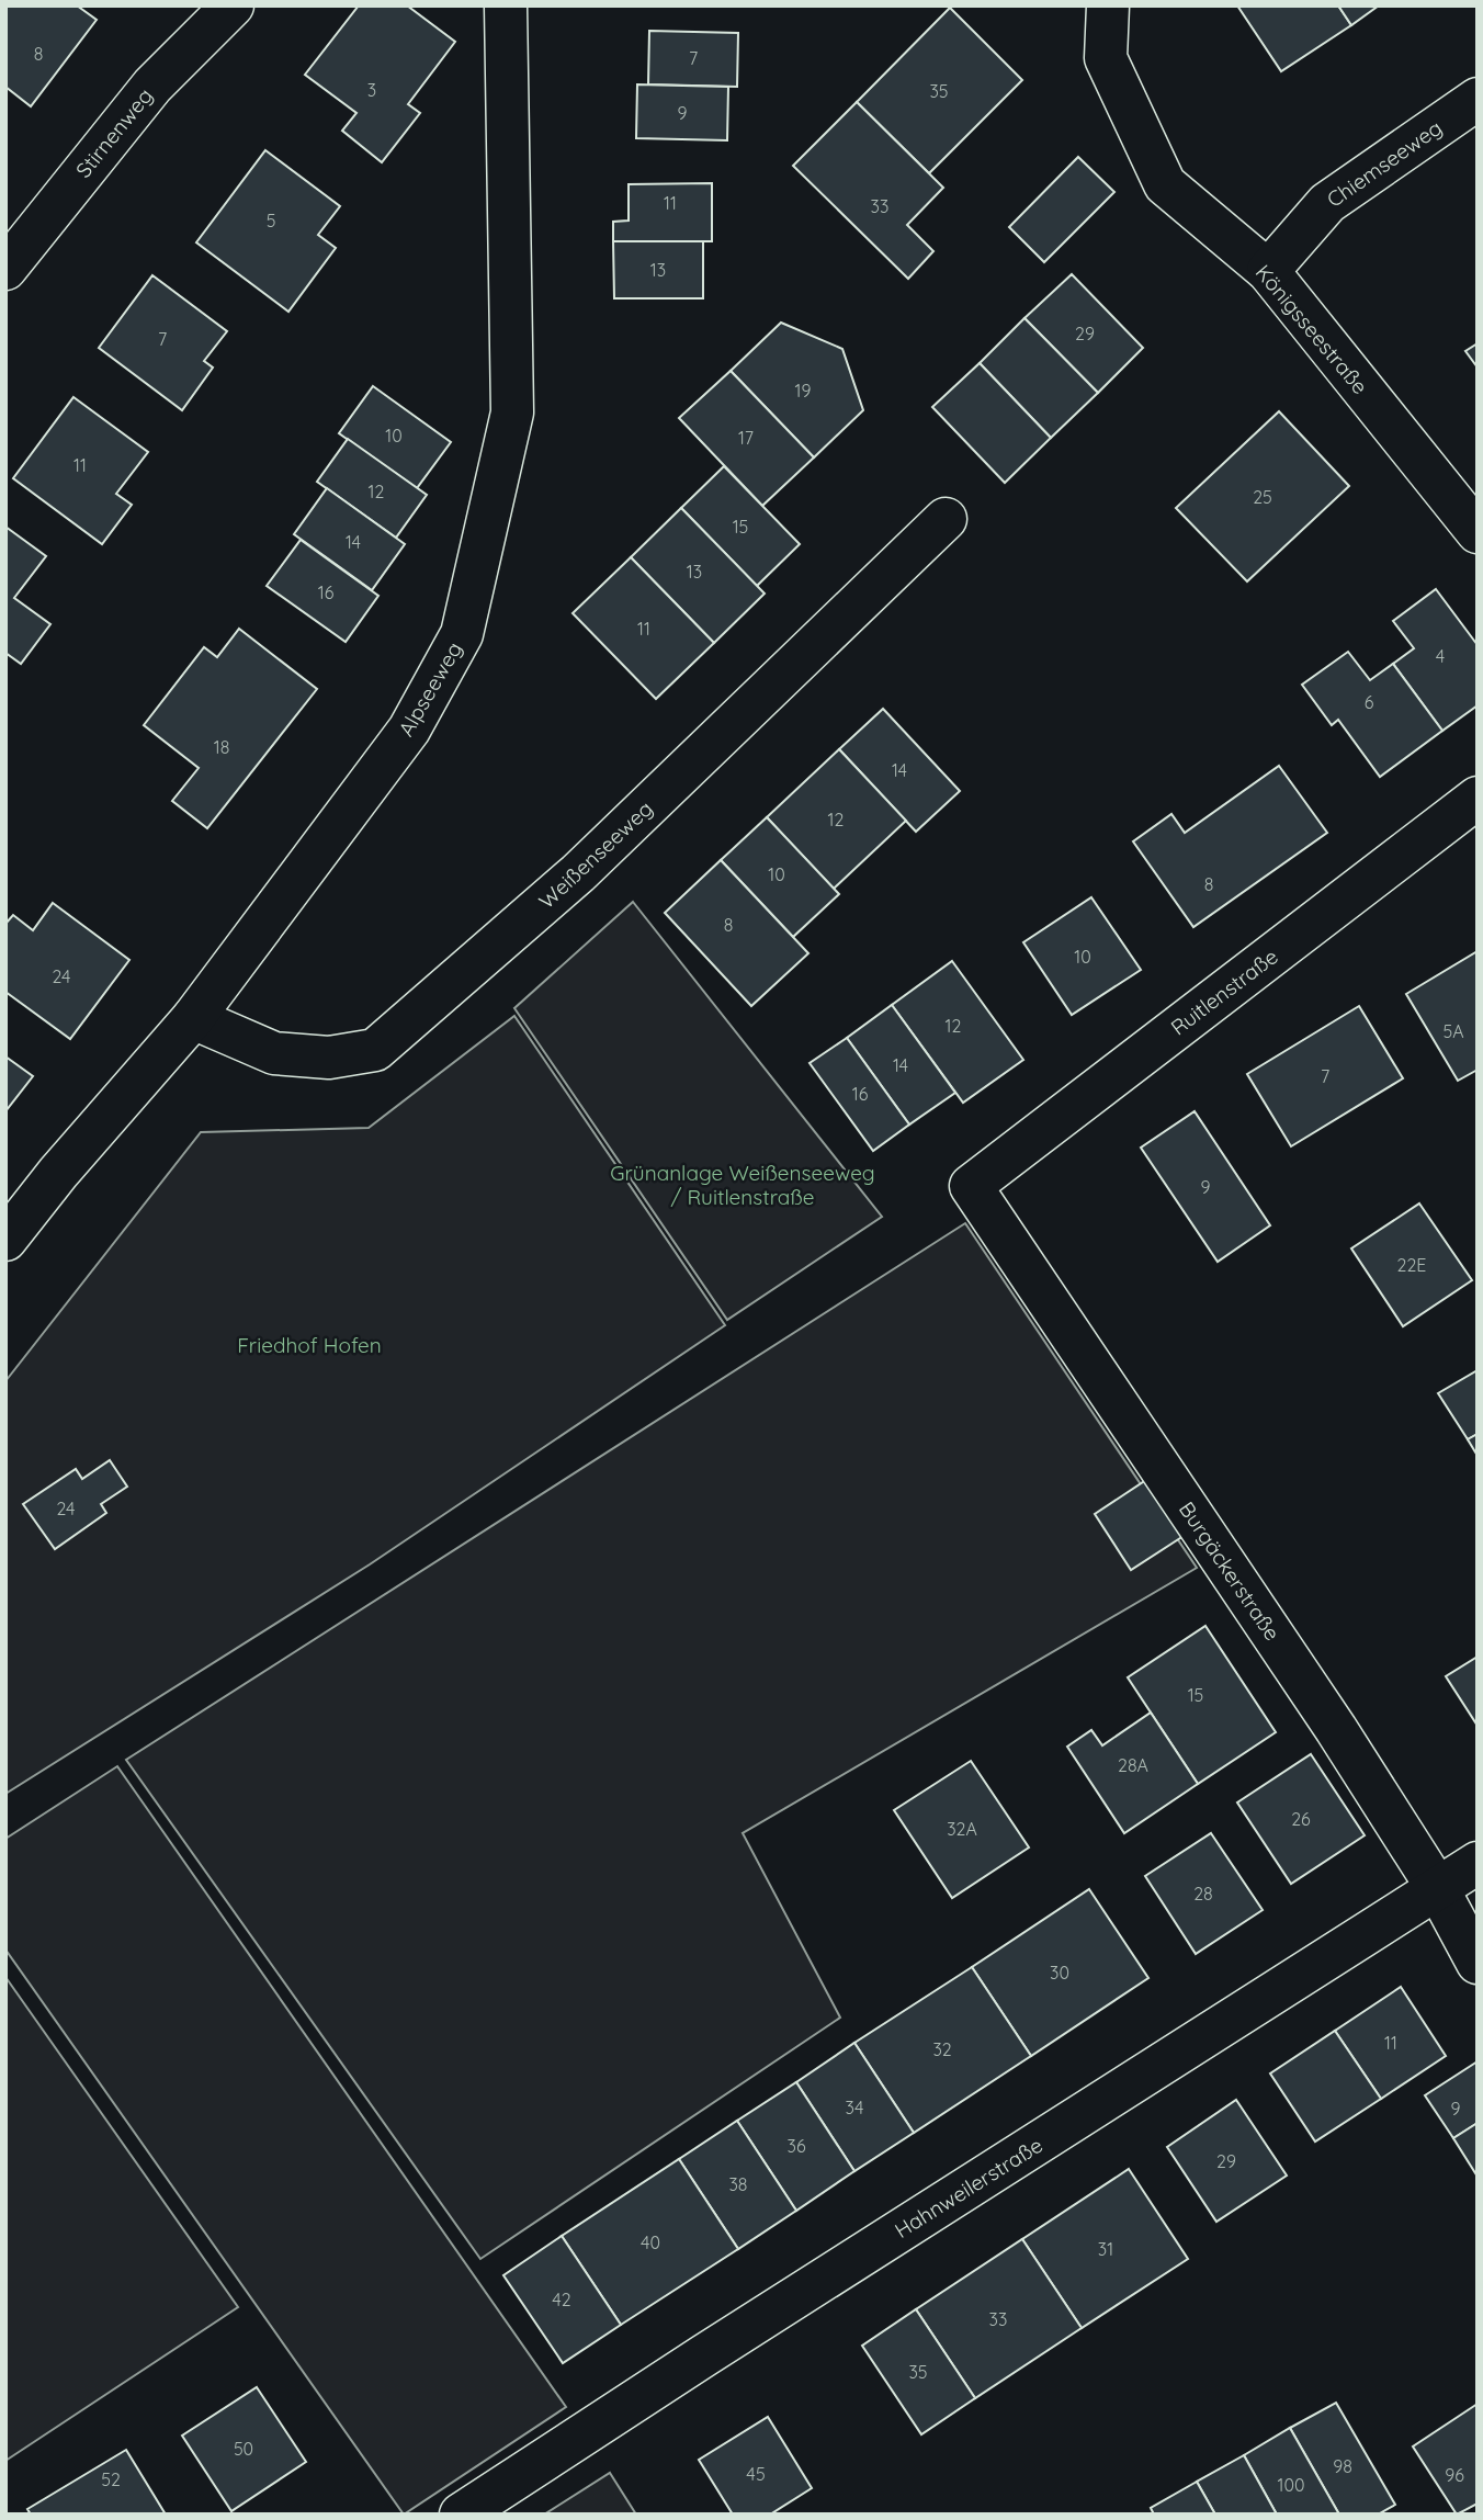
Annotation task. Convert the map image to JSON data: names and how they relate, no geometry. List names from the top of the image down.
{
  "streets": {
    "street": [
      "Stirnenweg",
      "Chiemseeweg",
      "Königsseestraße",
      "Alpseeweg",
      "Weißenseeweg",
      "Ruitlenstraße",
      "Burgäckerstraße",
      "Hahnweilerstraße"
    ]
  },
  "crossings": [
    ["Chiemseeweg", "Königsseestraße"],
    ["Alpseeweg", "Weißenseeweg"],
    ["Ruitlenstraße", "Burgäckerstraße"],
    ["Burgäckerstraße", "Hahnweilerstraße"]
  ],
  "parks": ["Grünanlage Weißenseeweg / Ruitlenstraße", "Friedhof Hofen"],
  "house_numbers": [
    "8",
    "7",
    "3",
    "35",
    "9",
    "11",
    "33",
    "5",
    "13",
    "29",
    "7",
    "19",
    "10",
    "17",
    "11",
    "12",
    "25",
    "15",
    "14",
    "13",
    "16",
    "11",
    "4",
    "6",
    "18",
    "14",
    "12",
    "10",
    "8",
    "8",
    "10",
    "24",
    "12",
    "5A",
    "14",
    "7",
    "16",
    "9",
    "22E",
    "24",
    "15",
    "28A",
    "26",
    "32A",
    "28",
    "30",
    "11",
    "32",
    "34",
    "9",
    "36",
    "29",
    "38",
    "40",
    "31",
    "42",
    "33",
    "35",
    "50",
    "98",
    "45",
    "96",
    "52",
    "100"
  ]
}
